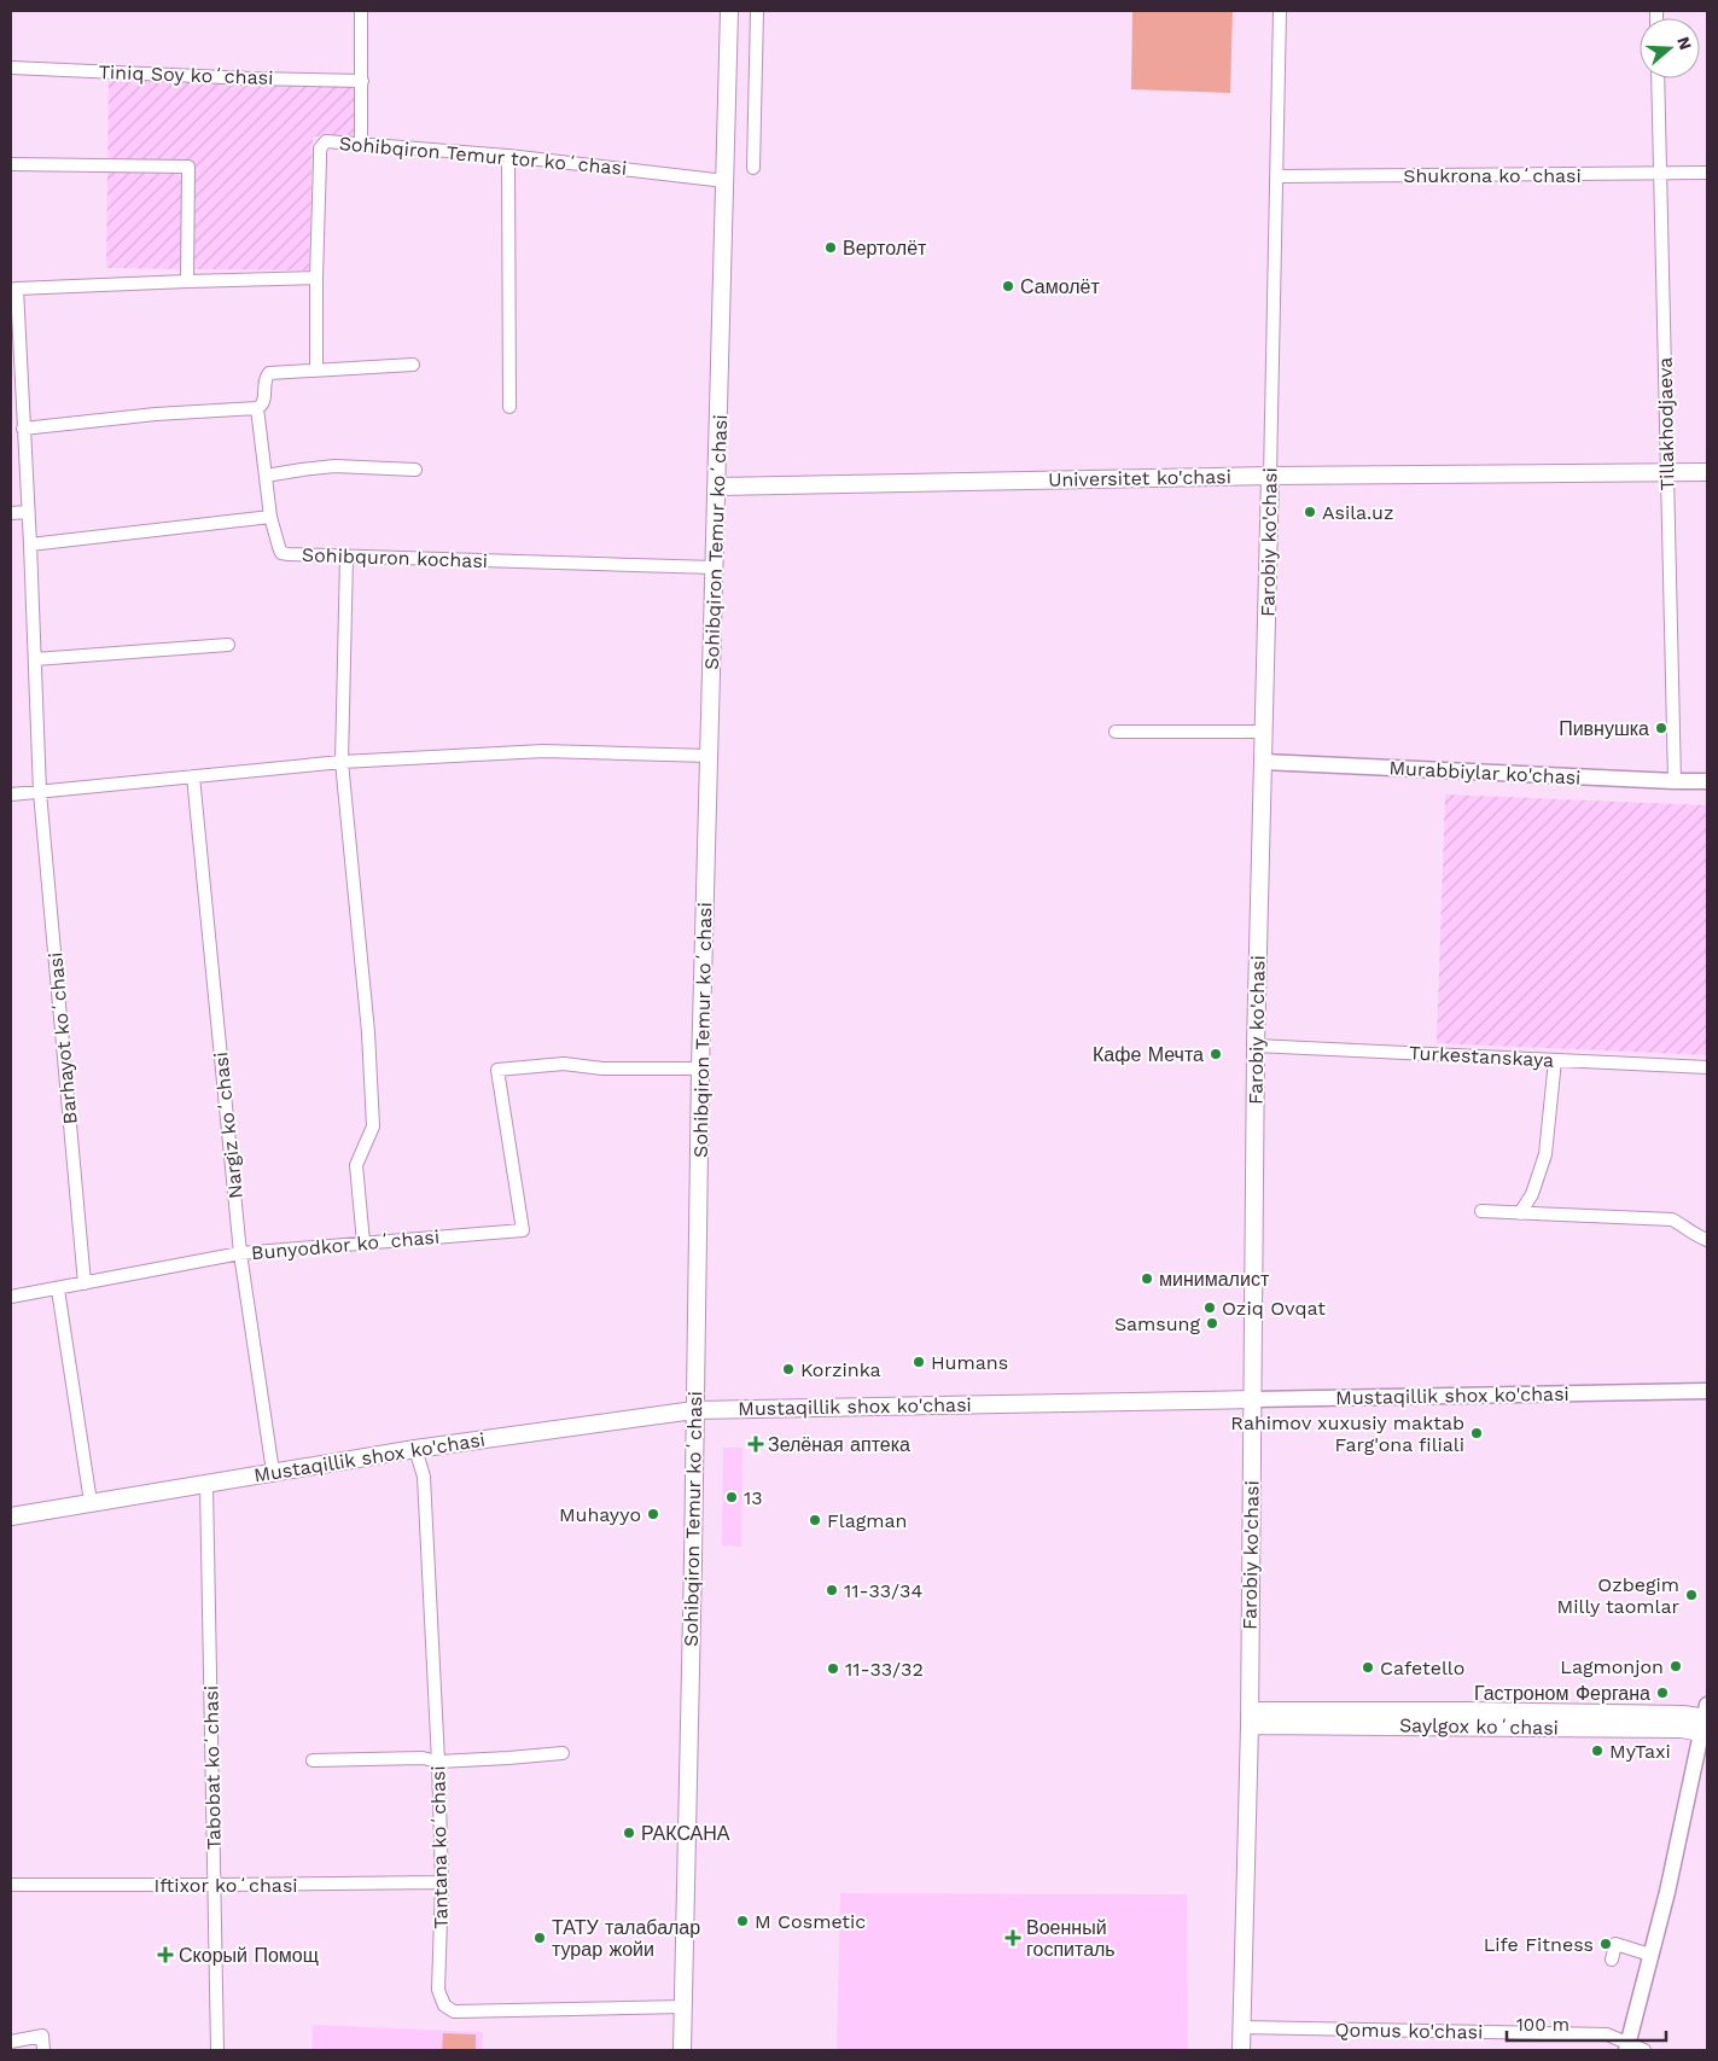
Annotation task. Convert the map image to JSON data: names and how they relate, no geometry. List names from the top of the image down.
{
  "streets": {
    "main road": [
      "Universitet ko'chasi",
      "Sohibqiron Temur koʻchasi",
      "Farobiy ko'chasi",
      "Mustaqillik shox ko'chasi",
      "Saylgox koʻchasi"
    ],
    "street": [
      "Tiniq Soy koʻchasi",
      "Sohibqiron Temur tor koʻchasi",
      "Shukrona koʻchasi",
      "Tillakhodjaeva",
      "Sohibquron kochasi",
      "Murabbiylar ko'chasi",
      "Barhayot koʻchasi",
      "Turkestanskaya",
      "Nargiz koʻchasi",
      "Bunyodkor koʻchasi",
      "Tabobat koʻchasi",
      "Tantana koʻchasi",
      "Iftixor koʻchasi",
      "Qomus ko'chasi"
    ]
  },
  "crossings": [
    ["Sohibqiron Temur tor koʻchasi", "Sohibqiron Temur koʻchasi"],
    ["Shukrona koʻchasi", "Tillakhodjaeva"],
    ["Shukrona koʻchasi", "Farobiy ko'chasi"],
    ["Tillakhodjaeva", "Universitet ko'chasi"],
    ["Tillakhodjaeva", "Murabbiylar ko'chasi"],
    ["Universitet ko'chasi", "Sohibqiron Temur koʻchasi"],
    ["Universitet ko'chasi", "Farobiy ko'chasi"],
    ["Sohibqiron Temur koʻchasi", "Sohibquron kochasi"],
    ["Sohibqiron Temur koʻchasi", "Bunyodkor koʻchasi"],
    ["Sohibqiron Temur koʻchasi", "Mustaqillik shox ko'chasi"],
    ["Sohibqiron Temur koʻchasi", "Tantana koʻchasi"],
    ["Farobiy ko'chasi", "Murabbiylar ko'chasi"],
    ["Farobiy ko'chasi", "Turkestanskaya"],
    ["Farobiy ko'chasi", "Mustaqillik shox ko'chasi"],
    ["Farobiy ko'chasi", "Saylgox koʻchasi"],
    ["Farobiy ko'chasi", "Qomus ko'chasi"],
    ["Barhayot koʻchasi", "Bunyodkor koʻchasi"],
    ["Nargiz koʻchasi", "Bunyodkor koʻchasi"],
    ["Nargiz koʻchasi", "Mustaqillik shox ko'chasi"],
    ["Mustaqillik shox ko'chasi", "Tabobat koʻchasi"],
    ["Mustaqillik shox ko'chasi", "Tantana koʻchasi"],
    ["Tabobat koʻchasi", "Iftixor koʻchasi"],
    ["Tantana koʻchasi", "Iftixor koʻchasi"]
  ],
  "places": {
    "other": [
      "Вертолёт",
      "Самолёт",
      "Asila.uz",
      "Пивнушка",
      "Кафе Мечта",
      "минималист",
      "Oziq Ovqat",
      "Samsung",
      "Humans",
      "Korzinka",
      "Rahimov xuxusiy maktab Farg'ona filiali",
      "13",
      "Muhayyo",
      "Flagman",
      "11-33/34",
      "Ozbegim Milly taomlar",
      "Lagmonjon",
      "Cafetello",
      "11-33/32",
      "Гастроном Фергана",
      "MyTaxi",
      "РАКСАНА",
      "M Cosmetic",
      "ТАТУ талабалар турар жойи",
      "Life Fitness"
    ],
    "health": ["Зелёная аптека", "Военный госпиталь", "Скорый Помощ"]
  },
  "scale_bar": "100 m",
  "north": "right"
}
